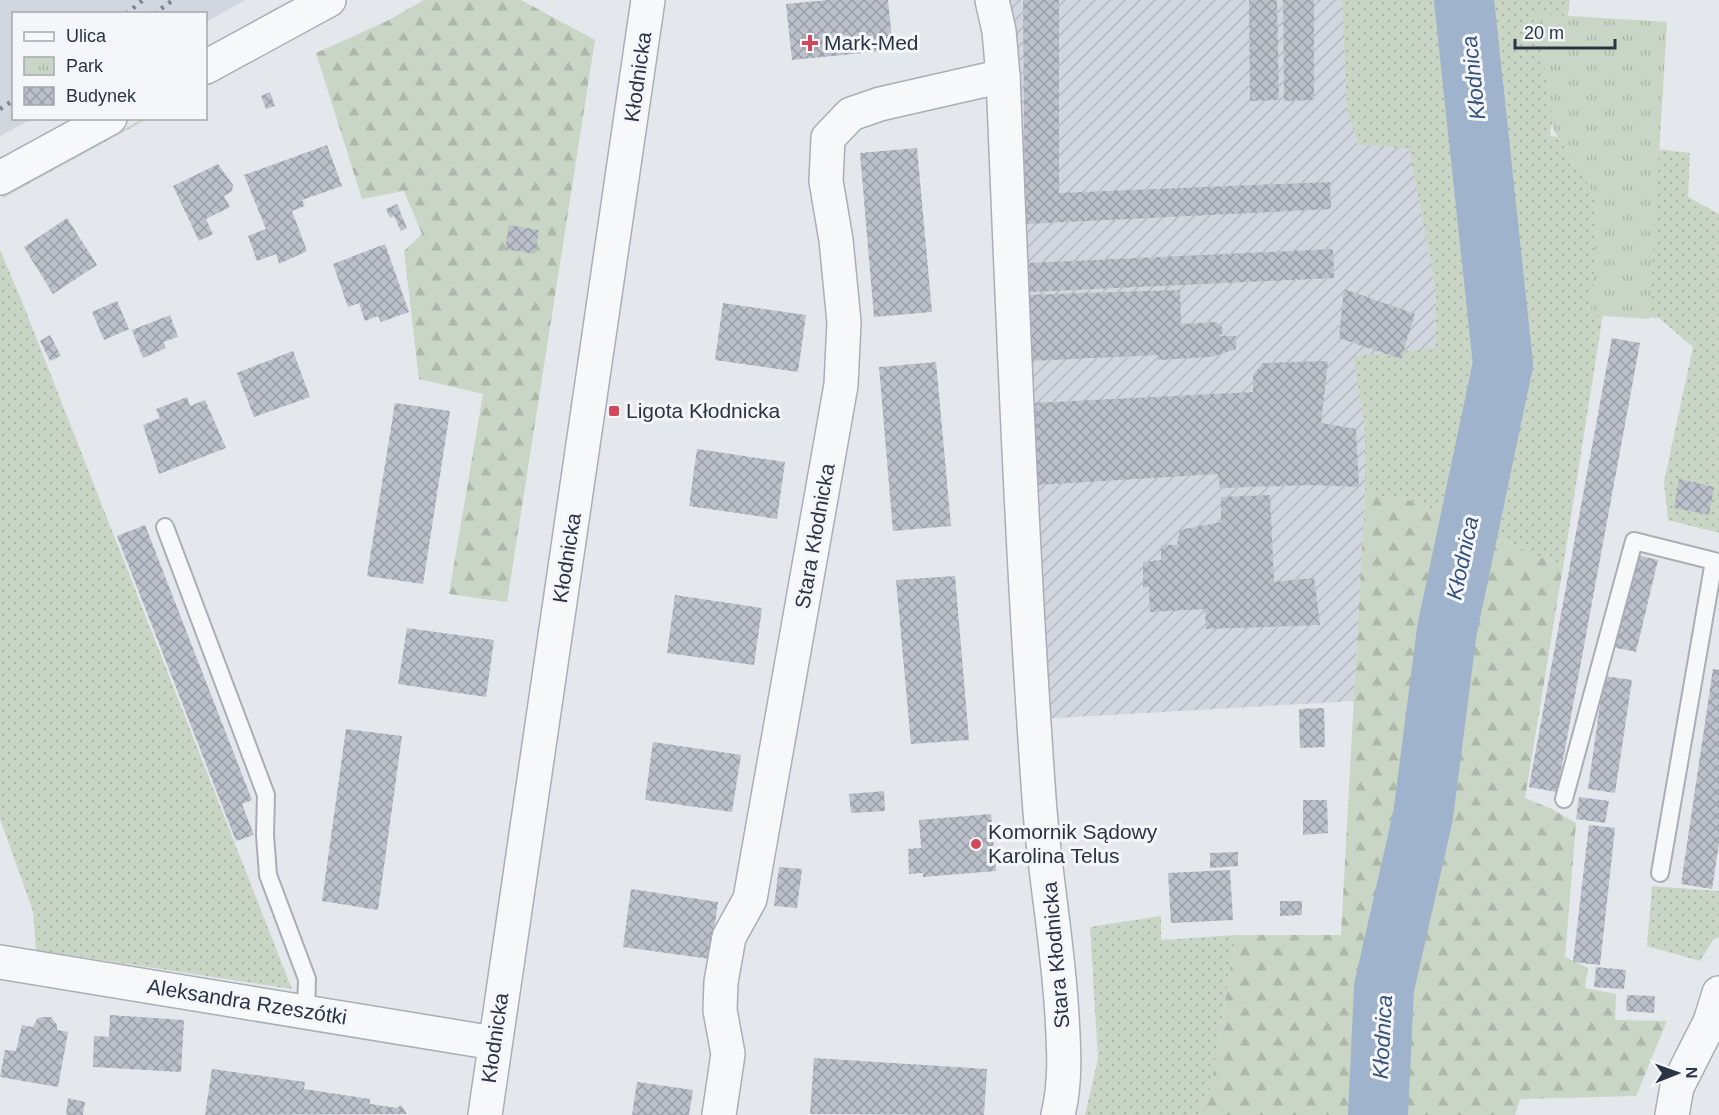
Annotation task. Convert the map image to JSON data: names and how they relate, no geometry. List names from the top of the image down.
{
  "streets": {
    "street": ["Kłodnicka", "Stara Kłodnicka", "Aleksandra Rzeszótki"]
  },
  "crossings": [
    ["Kłodnicka", "Aleksandra Rzeszótki"]
  ],
  "water": ["Kłodnica"],
  "places": {
    "health": ["Mark-Med"],
    "transit": ["Ligota Kłodnicka"],
    "other": ["Komornik Sądowy Karolina Telus"]
  },
  "legend": ["Ulica", "Park", "Budynek"],
  "scale_bar": "20 m",
  "north": "right"
}
